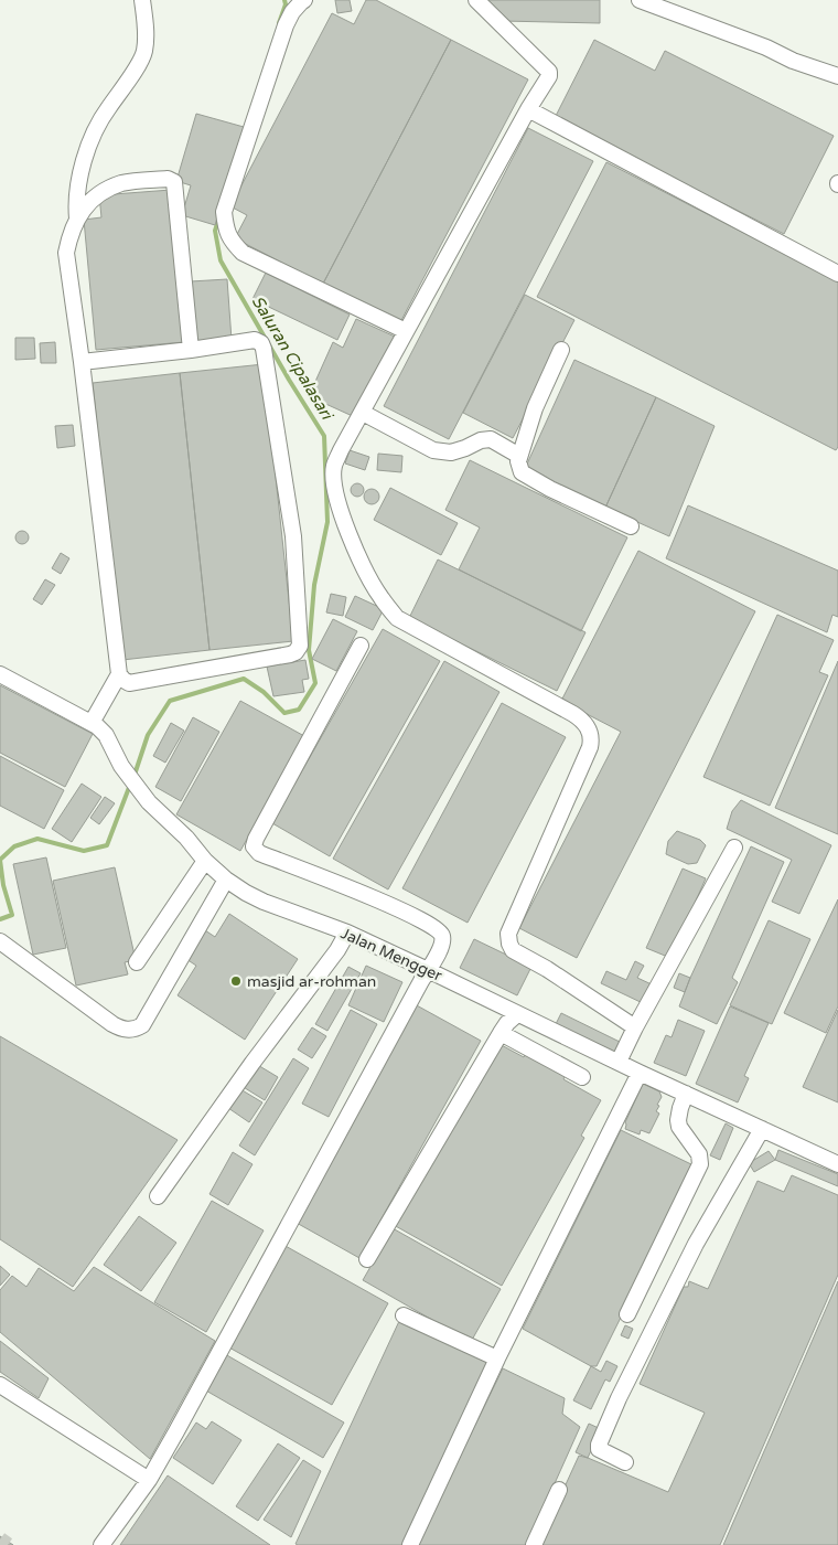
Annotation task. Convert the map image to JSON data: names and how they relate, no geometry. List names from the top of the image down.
{
  "streets": {
    "street": ["Jalan Mengger"]
  },
  "water": ["Saluran Cipalasari"],
  "places": ["masjid ar-rohman"]
}
